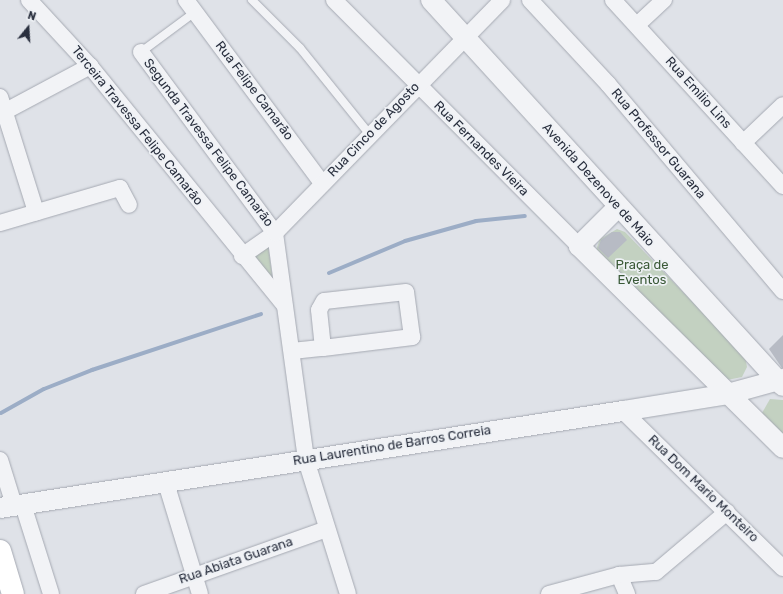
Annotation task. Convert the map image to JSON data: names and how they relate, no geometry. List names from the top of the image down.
{
  "streets": {
    "street": [
      "Rua Felipe Camarão",
      "Rua Emilio Lins",
      "Terceira Travessa Felipe Camarão",
      "Rua Cinco de Agosto",
      "Segunda Travessa Felipe Camarão",
      "Rua Professor Guarana",
      "Rua Fernandes Vieira",
      "Avenida Dezenove de Maio",
      "Rua Laurentino de Barros Correia",
      "Rua Dom Mario Monteiro",
      "Rua Abiata Guarana"
    ]
  },
  "crossings": [
    ["Rua Felipe Camarão", "Rua Cinco de Agosto"],
    ["Terceira Travessa Felipe Camarão", "Rua Cinco de Agosto"],
    ["Rua Cinco de Agosto", "Segunda Travessa Felipe Camarão"],
    ["Rua Cinco de Agosto", "Rua Fernandes Vieira"],
    ["Rua Cinco de Agosto", "Avenida Dezenove de Maio"],
    ["Avenida Dezenove de Maio", "Rua Laurentino de Barros Correia"],
    ["Rua Laurentino de Barros Correia", "Rua Dom Mario Monteiro"]
  ],
  "parks": ["Praça de Eventos"],
  "north": "top"
}
